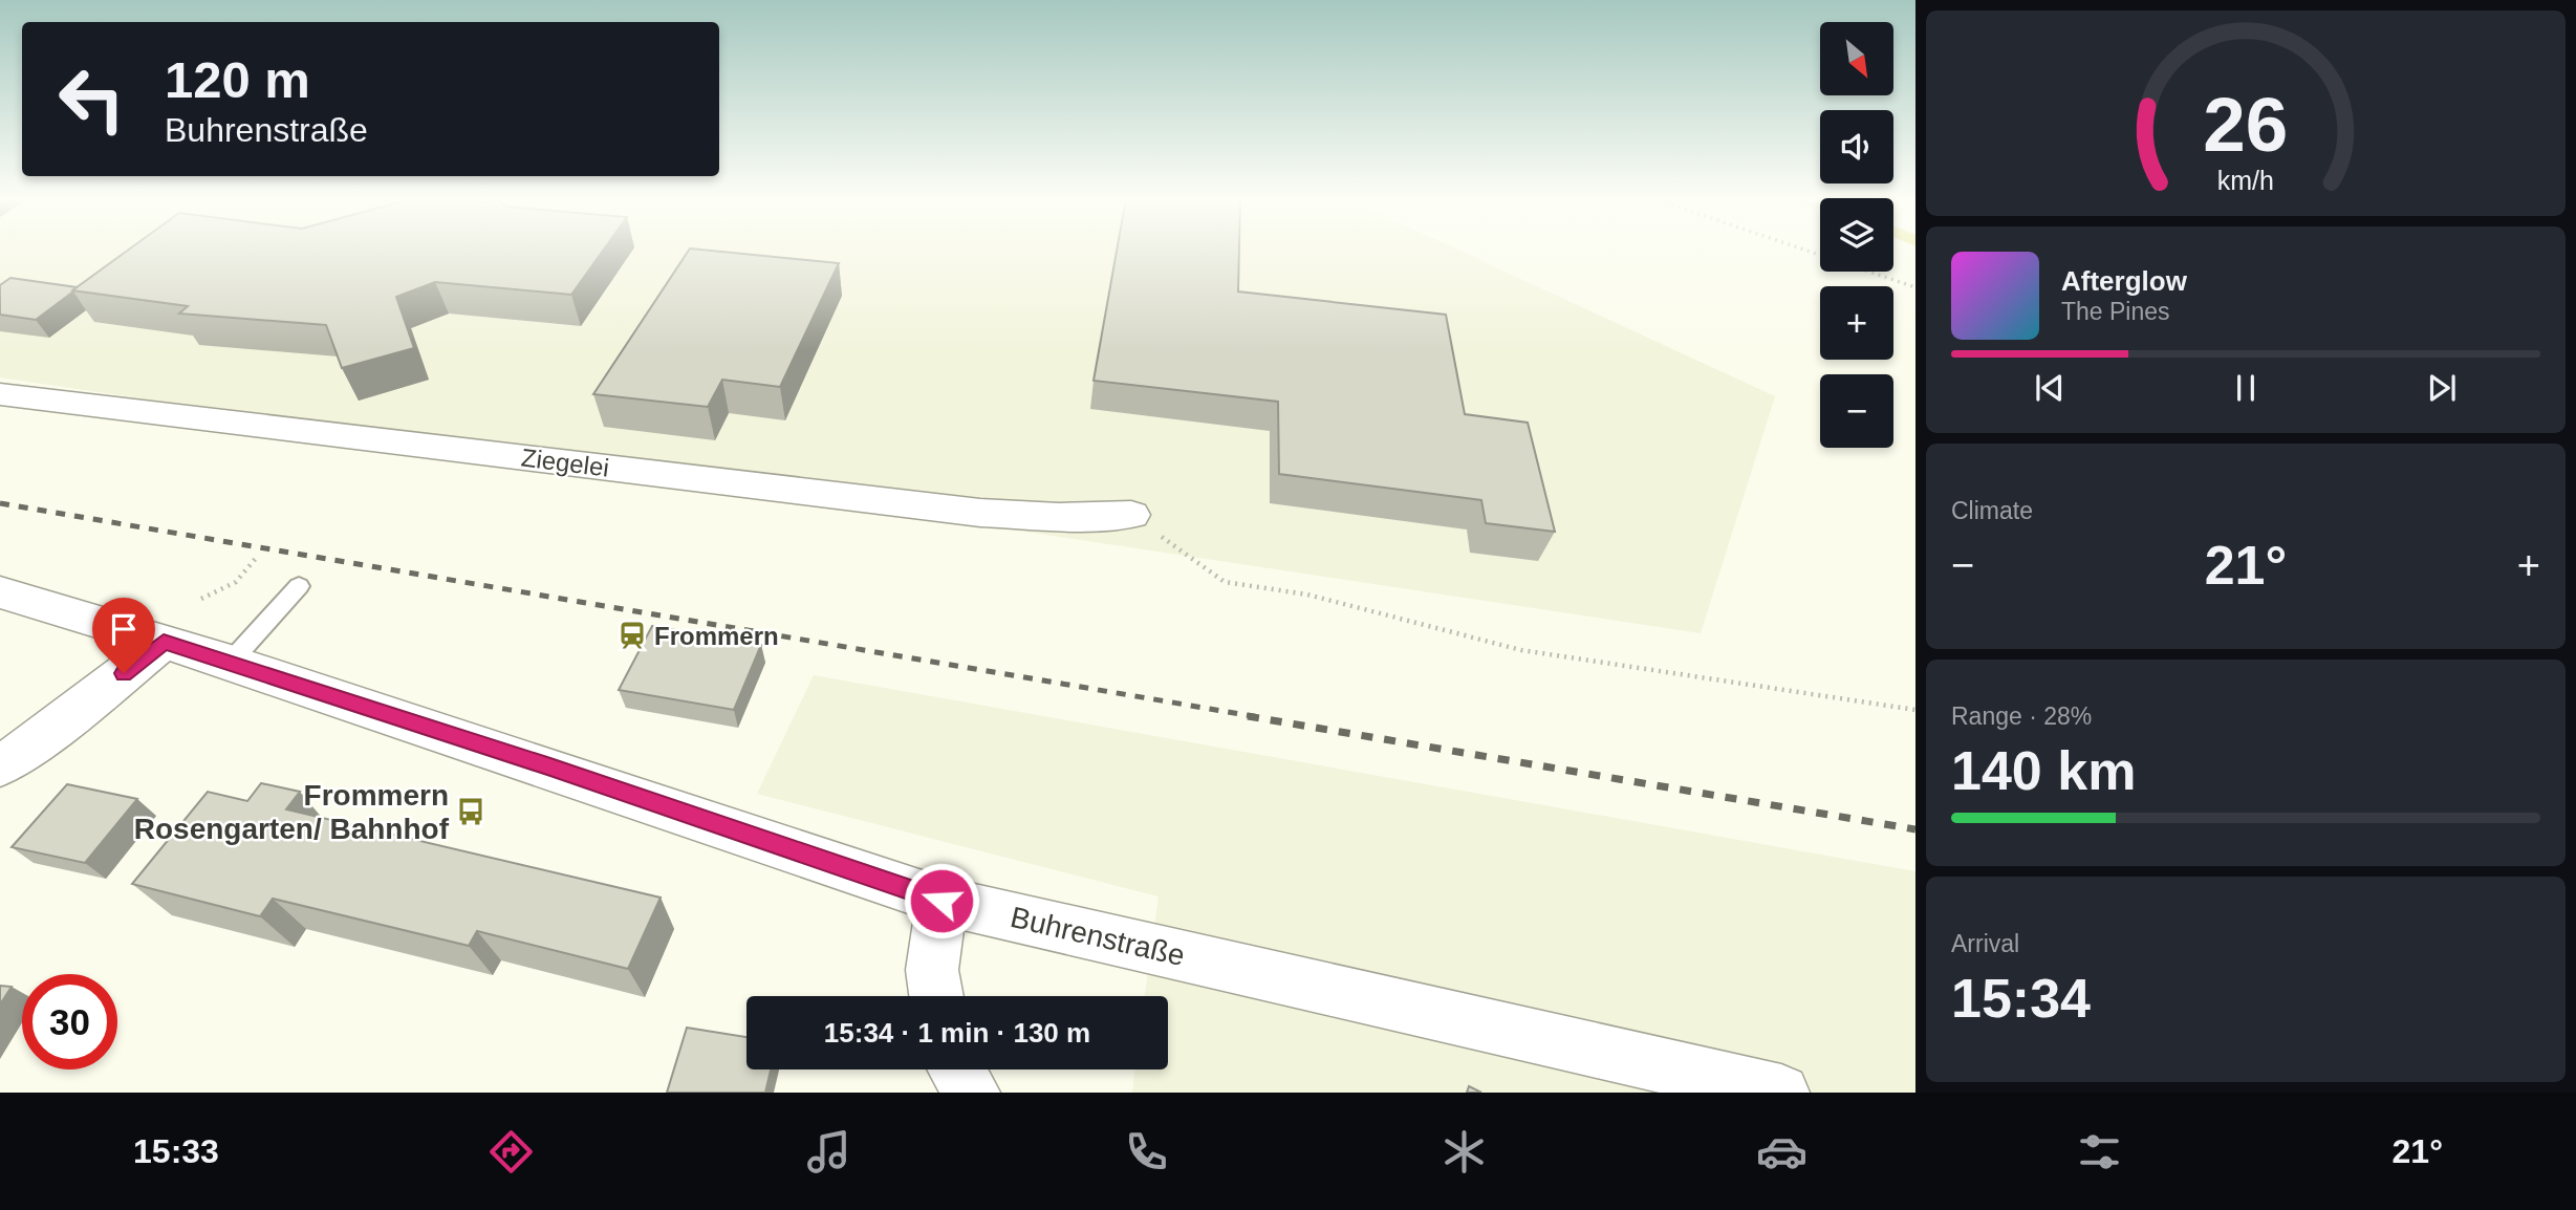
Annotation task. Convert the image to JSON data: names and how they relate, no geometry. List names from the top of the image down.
{
  "streets": {
    "street": ["Ziegelei", "Buhrenstraße"]
  },
  "places": {
    "station": ["Frommern"],
    "bus stop": ["Frommern Rosengarten/ Bahnhof"]
  },
  "north": "bottom right",
  "page": {
    "map_buttons": ["+", "−"],
    "turn": ["120 m", "Buhrenstraße"],
    "song": ["Afterglow", "The Pines"],
    "tile": [
      "Climate",
      ["Range · 28%", "140 km"],
      ["Arrival", "15:34"]
    ],
    "heat": ["−", "21°", "+"],
    "limit": "30",
    "trip": "15:34 · 1 min · 130 m",
    "tabs": ["15:33", "21°"],
    "gauge": ["26", "km/h"]
  }
}
